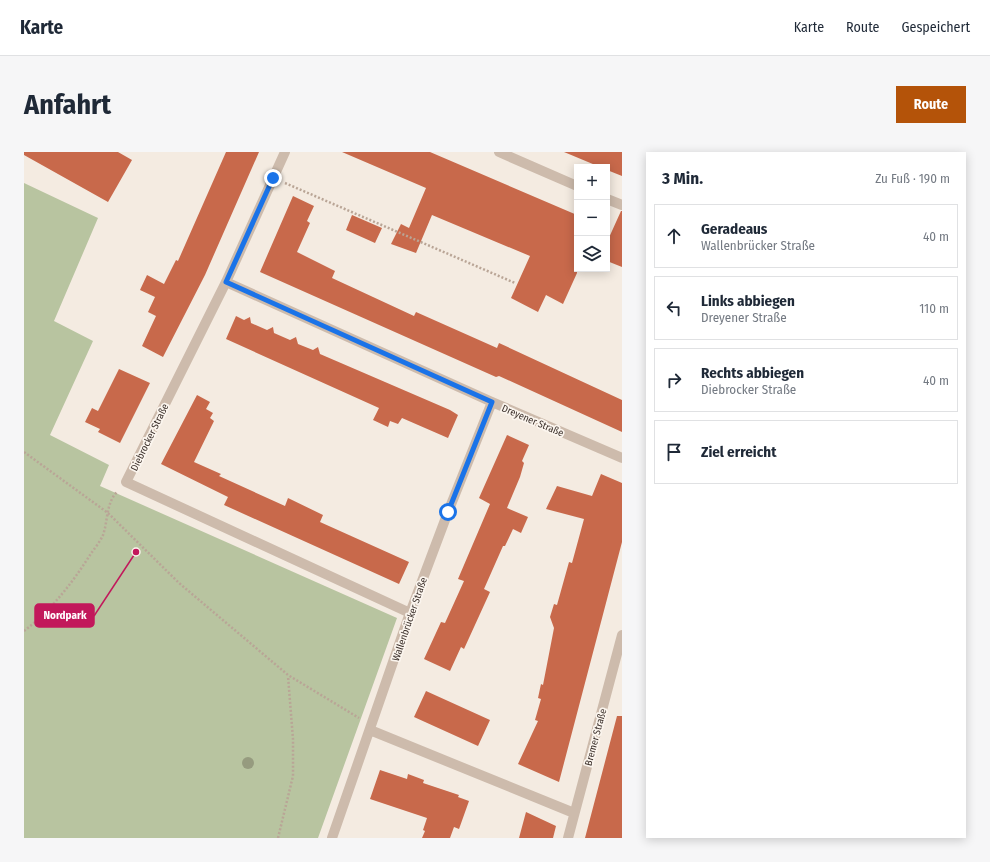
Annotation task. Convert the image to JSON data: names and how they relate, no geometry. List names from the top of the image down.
{
  "streets": {
    "street": [
      "Dreyener Straße",
      "Diebrocker Straße",
      "Wallenbrücker Straße",
      "Bremer Straße"
    ]
  },
  "crossings": [
    ["Dreyener Straße", "Diebrocker Straße"],
    ["Dreyener Straße", "Wallenbrücker Straße"],
    ["Diebrocker Straße", "Wallenbrücker Straße"]
  ],
  "places": ["Nordpark"],
  "page": {
    "header": "Karte",
    "nav": ["Karte", "Route", "Gespeichert"],
    "buttons": "Route",
    "title": "Anfahrt",
    "heading": ["3 Min.", "Zu Fuß · 190 m"],
    "map_buttons": ["+", "−"],
    "list": [
      ["Geradeaus", "Wallenbrücker Straße", "40 m"],
      ["Links abbiegen", "Dreyener Straße", "110 m"],
      ["Rechts abbiegen", "Diebrocker Straße", "40 m"],
      "Ziel erreicht"
    ]
  }
}
